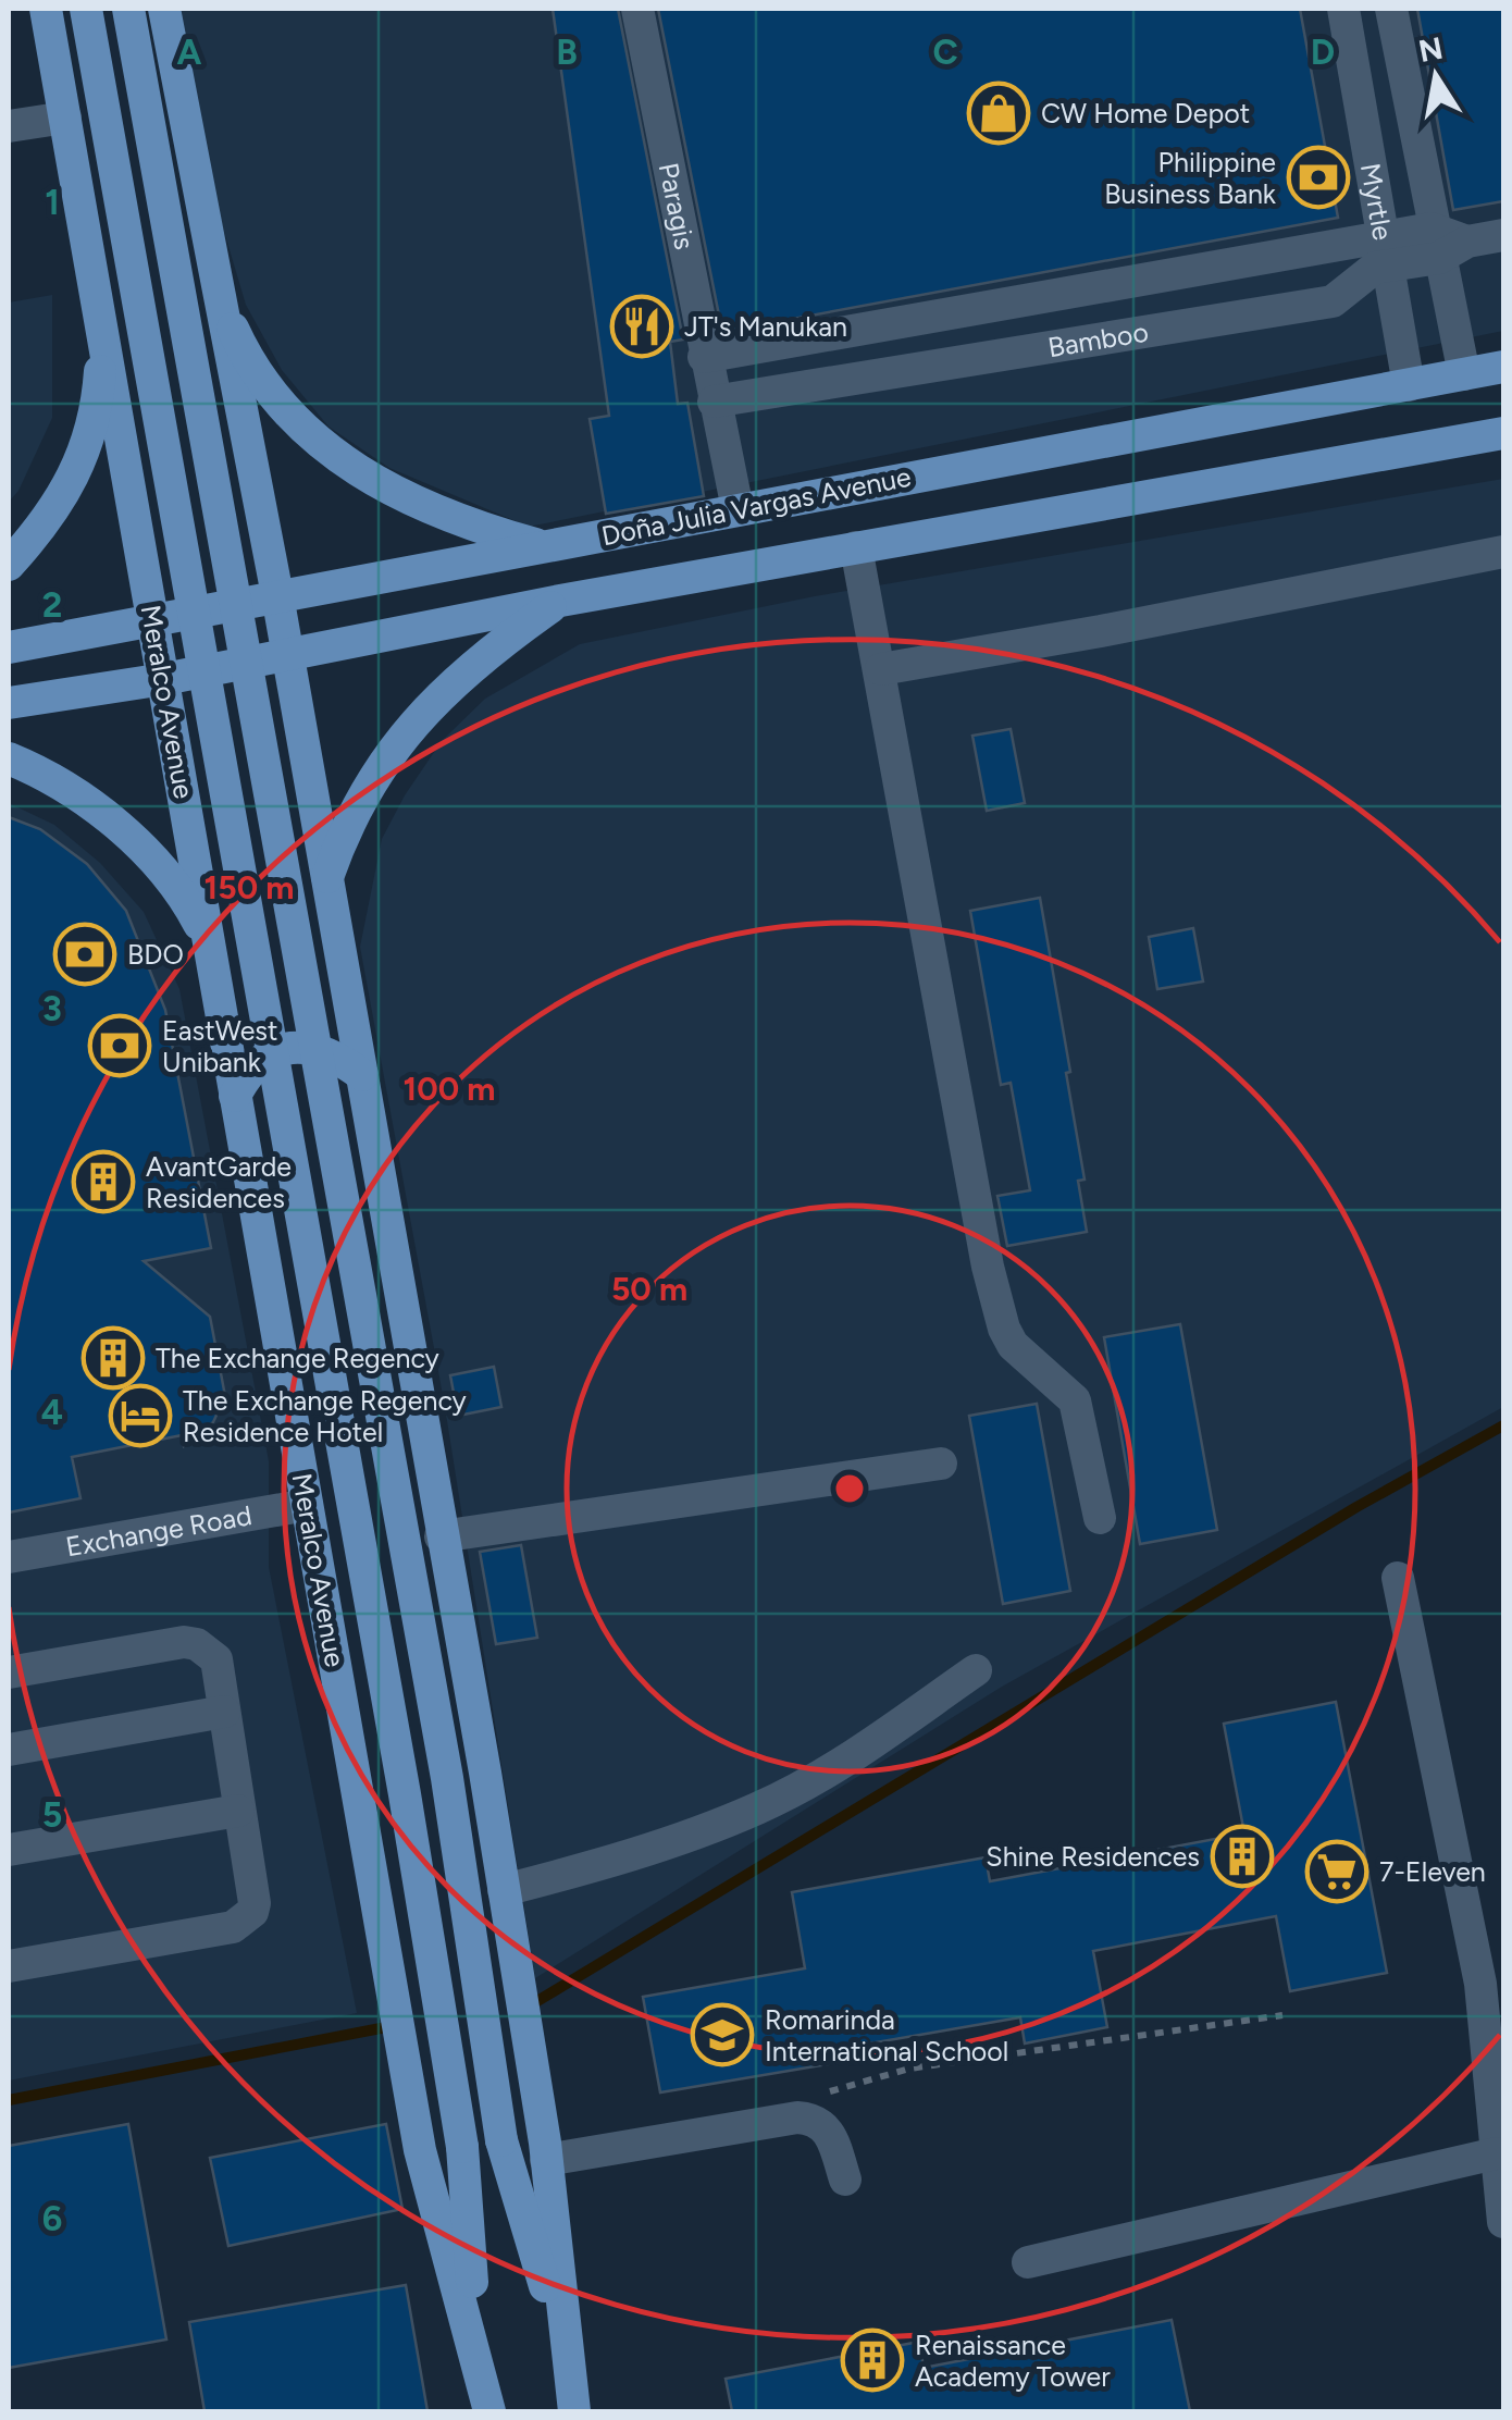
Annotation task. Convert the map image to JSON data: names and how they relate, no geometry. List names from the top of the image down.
{
  "streets": {
    "main road": ["Doña Julia Vargas Avenue", "Meralco Avenue"],
    "street": [
      "Myrtle",
      "Paragis",
      "Bamboo",
      "Exchange Road"
    ]
  },
  "crossings": [
    ["Myrtle", "Bamboo"],
    ["Myrtle", "Doña Julia Vargas Avenue"],
    ["Paragis", "Bamboo"],
    ["Paragis", "Doña Julia Vargas Avenue"],
    ["Doña Julia Vargas Avenue", "Meralco Avenue"],
    ["Meralco Avenue", "Exchange Road"]
  ],
  "places": {
    "shop": ["CW Home Depot"],
    "bank": ["Philippine Business Bank", "BDO", "EastWest Unibank"],
    "restaurant": ["JT's Manukan"],
    "building": [
      "AvantGarde Residences",
      "The Exchange Regency",
      "Shine Residences",
      "Renaissance Academy Tower"
    ],
    "hotel": ["The Exchange Regency Residence Hotel"],
    "supermarket": ["7-Eleven"],
    "school or university": ["Romarinda International School"]
  },
  "north": "top",
  "grid": {
    "columns": [
      "A",
      "B",
      "C",
      "D"
    ],
    "rows": [
      "1",
      "2",
      "3",
      "4",
      "5",
      "6"
    ]
  },
  "rings": ["150 m", "100 m", "50 m"]
}
